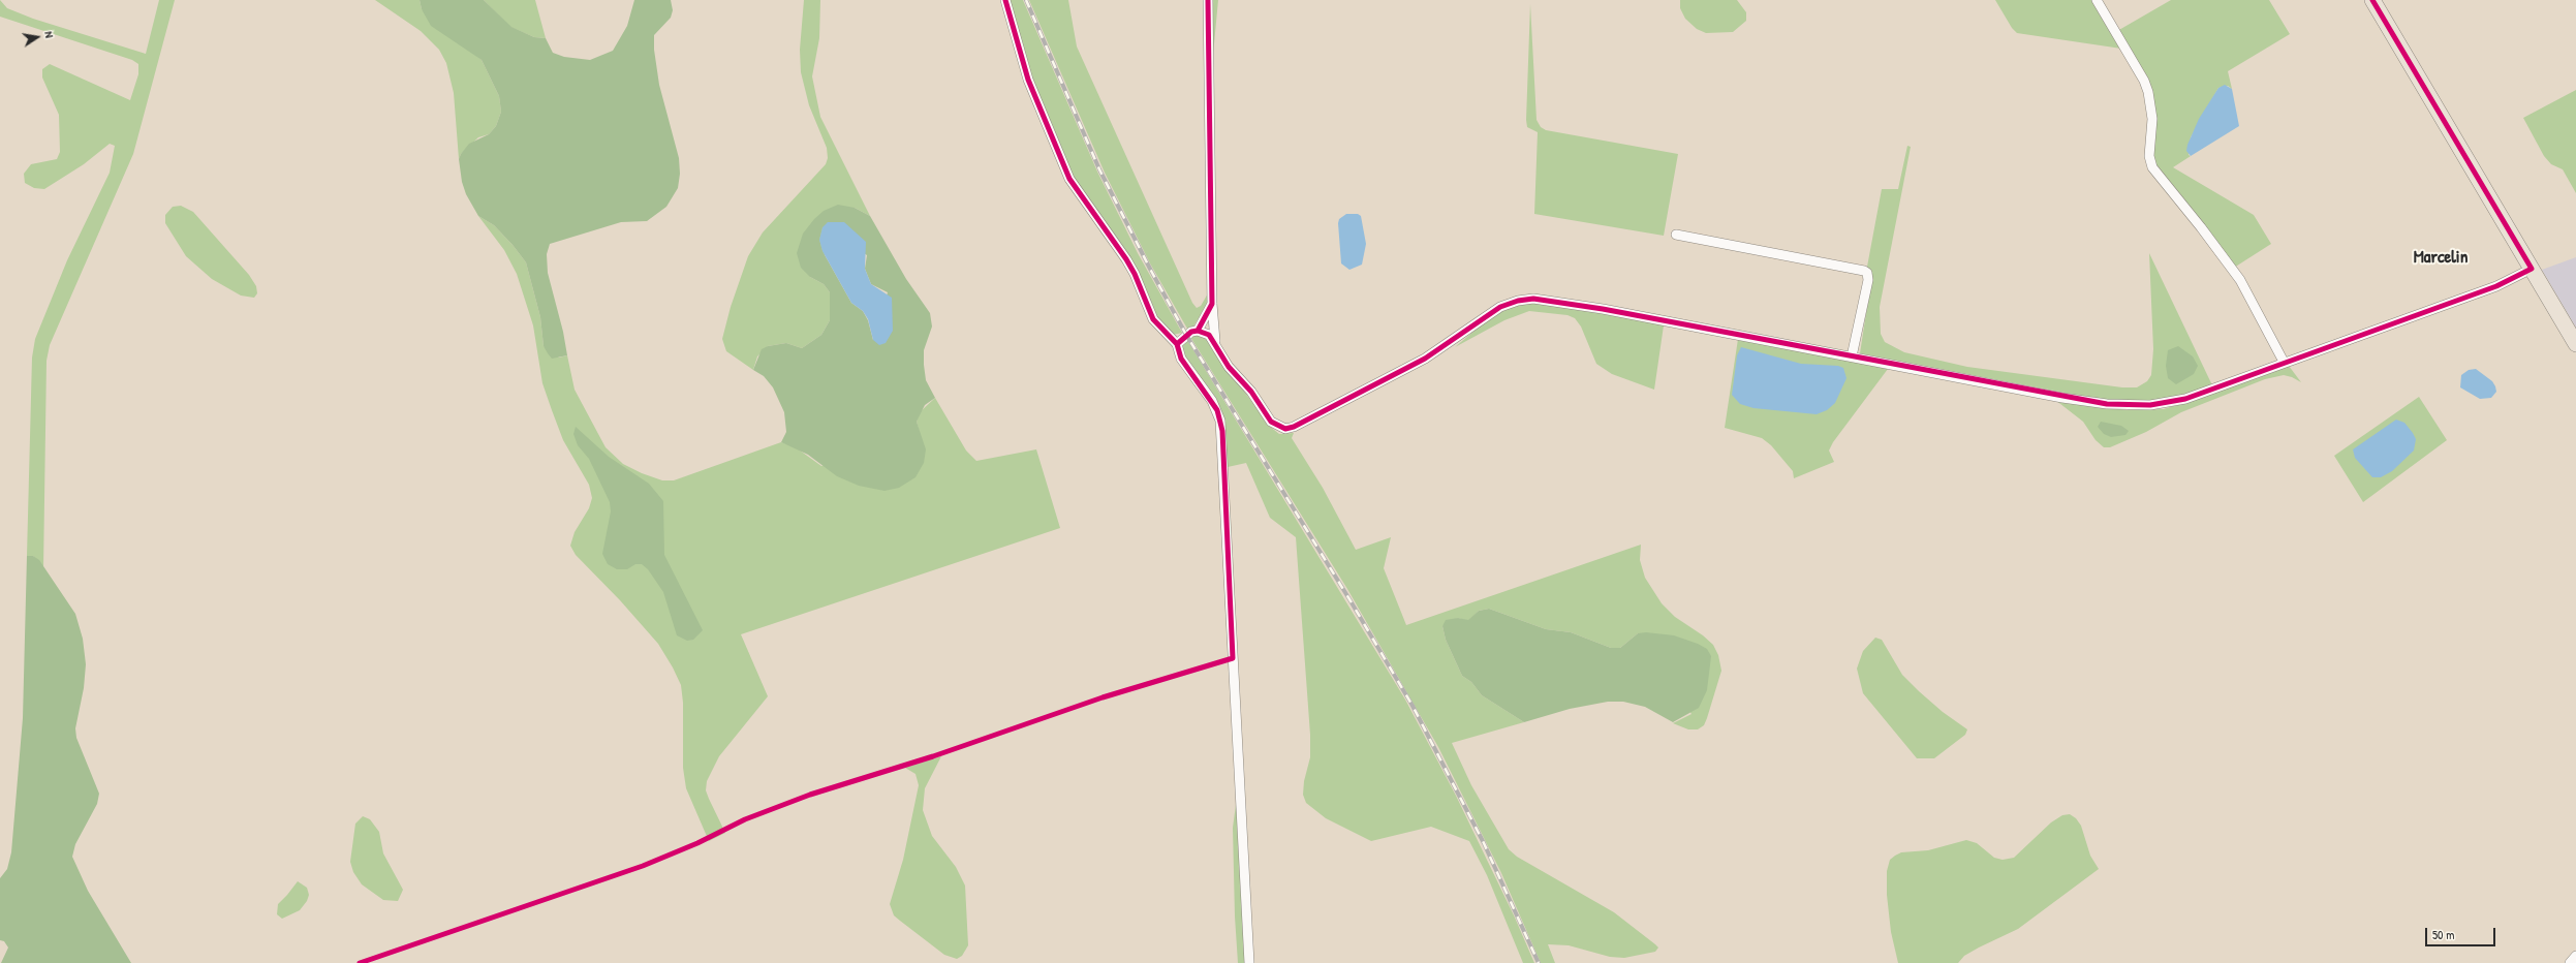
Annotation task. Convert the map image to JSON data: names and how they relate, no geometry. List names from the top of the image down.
{
  "districts": ["Marcelin"],
  "scale_bar": "50 m",
  "north": "right"
}
